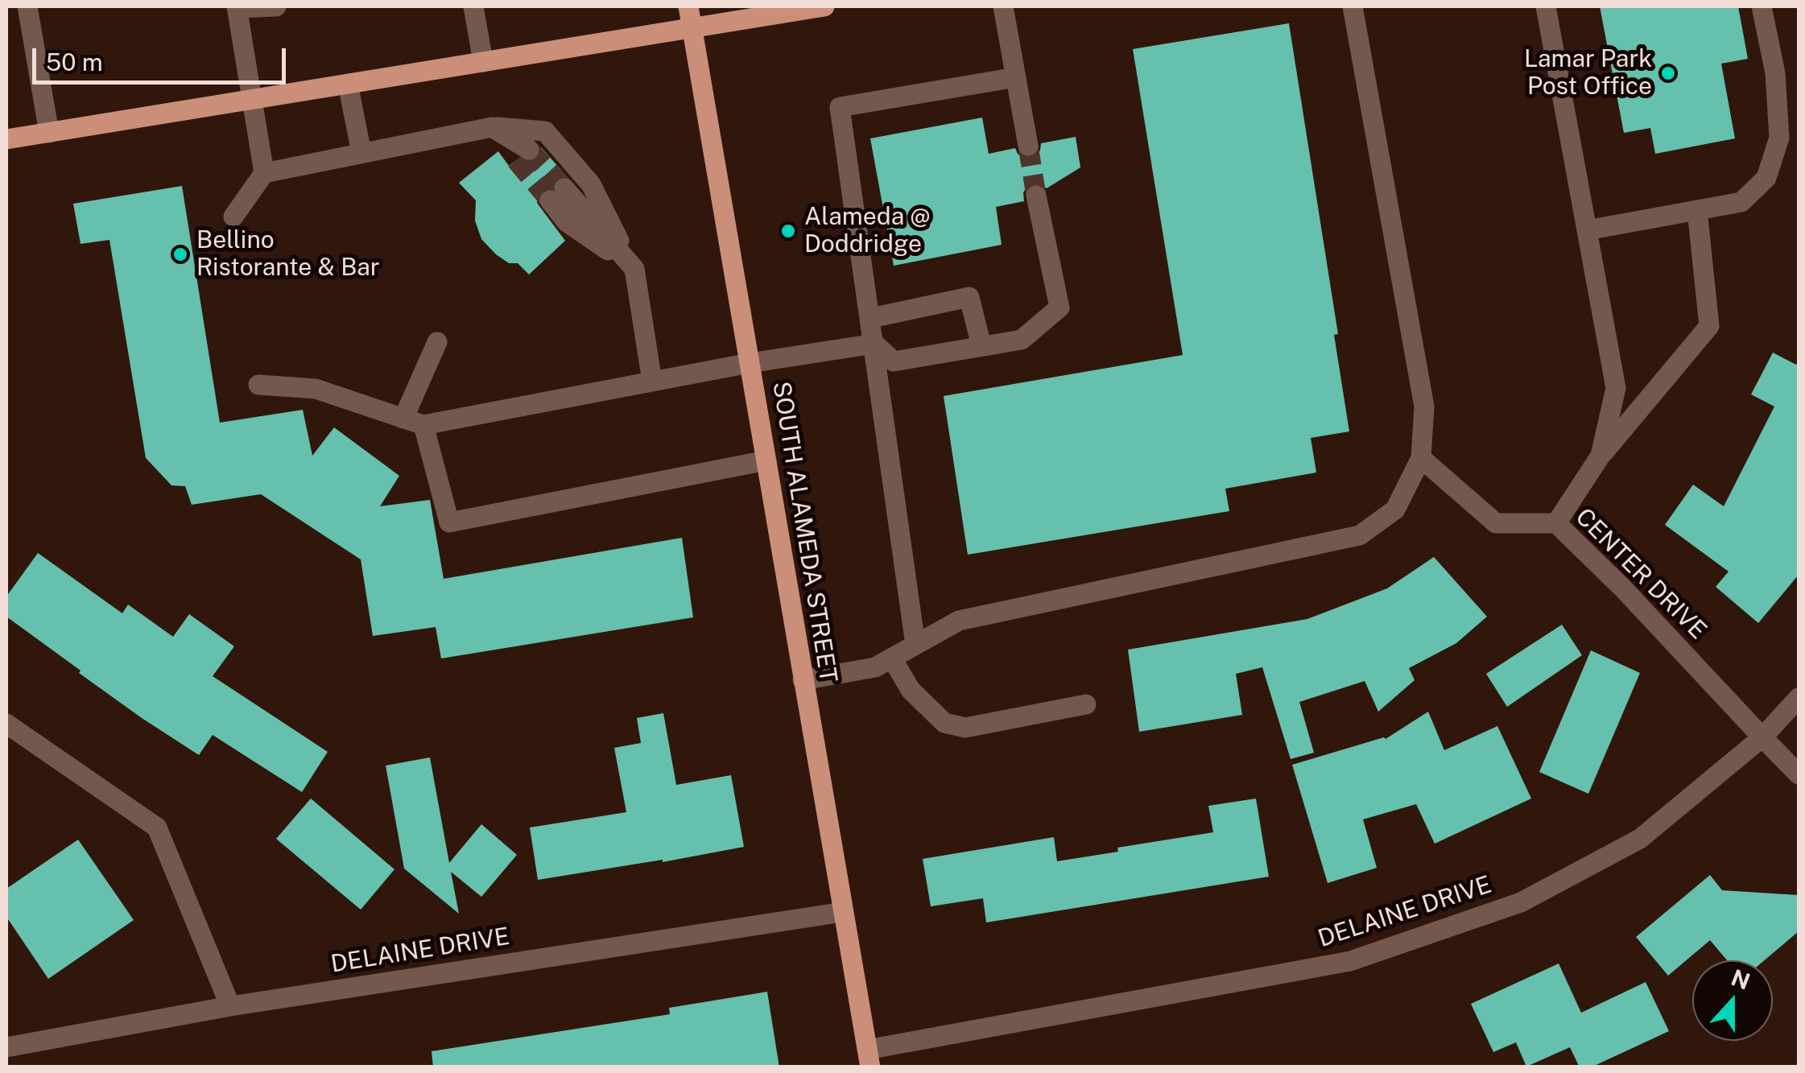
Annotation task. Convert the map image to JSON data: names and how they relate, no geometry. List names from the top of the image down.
{
  "streets": {
    "main road": ["SOUTH ALAMEDA STREET"],
    "street": ["CENTER DRIVE", "DELAINE DRIVE"]
  },
  "crossings": [
    ["SOUTH ALAMEDA STREET", "DELAINE DRIVE"],
    ["CENTER DRIVE", "DELAINE DRIVE"]
  ],
  "places": ["Lamar Park Post Office", "Alameda @ Doddridge", "Bellino Ristorante & Bar"],
  "scale_bar": "50 m",
  "north": "top"
}
